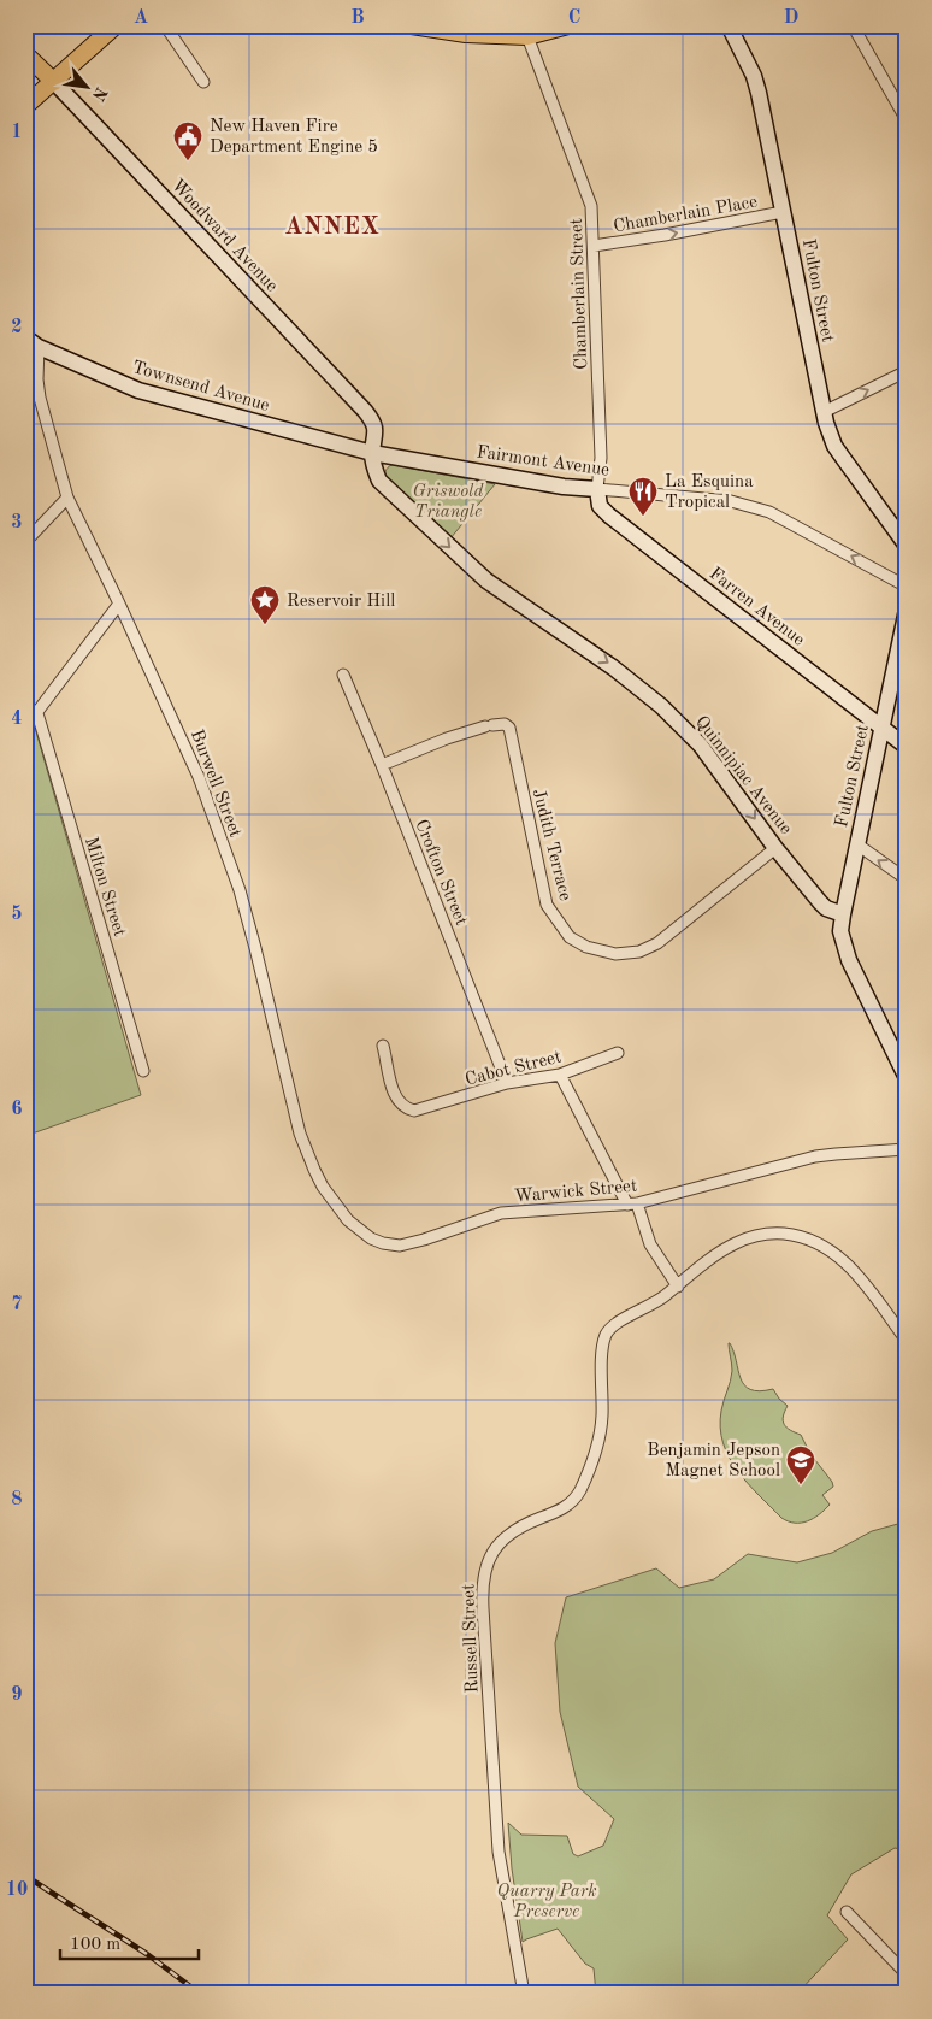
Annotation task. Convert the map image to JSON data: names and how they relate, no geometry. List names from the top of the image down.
{
  "streets": {
    "main road": [
      "Woodward Avenue",
      "Fulton Street",
      "Townsend Avenue",
      "Fairmont Avenue",
      "Farren Avenue",
      "Quinnipiac Avenue"
    ],
    "street": [
      "Chamberlain Place",
      "Chamberlain Street",
      "Burwell Street",
      "Judith Terrace",
      "Crofton Street",
      "Milton Street",
      "Cabot Street",
      "Warwick Street",
      "Russell Street"
    ]
  },
  "crossings": [
    ["Chamberlain Place", "Fulton Street"],
    ["Chamberlain Place", "Chamberlain Street"],
    ["Woodward Avenue", "Townsend Avenue"],
    ["Woodward Avenue", "Fairmont Avenue"],
    ["Woodward Avenue", "Quinnipiac Avenue"],
    ["Fulton Street", "Farren Avenue"],
    ["Fulton Street", "Quinnipiac Avenue"],
    ["Chamberlain Street", "Fairmont Avenue"],
    ["Chamberlain Street", "Farren Avenue"],
    ["Townsend Avenue", "Fairmont Avenue"],
    ["Townsend Avenue", "Quinnipiac Avenue"],
    ["Townsend Avenue", "Burwell Street"],
    ["Fairmont Avenue", "Farren Avenue"],
    ["Fairmont Avenue", "Quinnipiac Avenue"],
    ["Quinnipiac Avenue", "Judith Terrace"],
    ["Burwell Street", "Warwick Street"],
    ["Judith Terrace", "Crofton Street"],
    ["Crofton Street", "Cabot Street"]
  ],
  "one_way": ["Chamberlain Place", "Fairmont Avenue", "Quinnipiac Avenue"],
  "districts": ["ANNEX"],
  "parks": ["Griswold Triangle", "Quarry Park Preserve"],
  "places": {
    "public building": ["New Haven Fire Department Engine 5"],
    "restaurant": ["La Esquina Tropical"],
    "place": ["Reservoir Hill"],
    "school or university": ["Benjamin Jepson Magnet School"]
  },
  "scale_bar": "100 m",
  "north": "bottom right",
  "grid": {
    "columns": [
      "A",
      "B",
      "C",
      "D"
    ],
    "rows": [
      "1",
      "2",
      "3",
      "4",
      "5",
      "6",
      "7",
      "8",
      "9",
      "10"
    ]
  }
}
